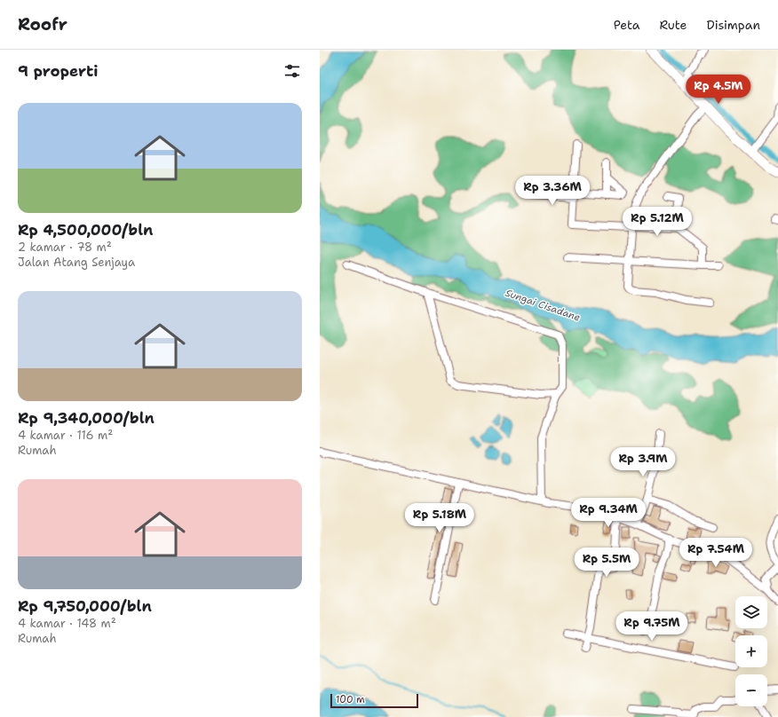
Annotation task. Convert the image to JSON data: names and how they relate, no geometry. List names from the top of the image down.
{
  "water": ["Sungai Cisadane"],
  "scale_bar": "100 m",
  "page": {
    "header": "Roofr",
    "nav": ["Peta", "Rute", "Disimpan"],
    "heading": "9 properti",
    "price": [
      "Rp 4.5M",
      "Rp 3.36M",
      "Rp 5.12M",
      "Rp 3.9M",
      "Rp 9.34M",
      "Rp 5.18M",
      "Rp 7.54M",
      "Rp 5.5M",
      "Rp 9.75M"
    ],
    "list": [
      {
        "name": "Rp 4,500,000/bln",
        "note": "2 kamar · 78 m² · Jalan Atang Senjaya"
      },
      {
        "name": "Rp 9,340,000/bln",
        "note": "4 kamar · 116 m² · Rumah"
      },
      {
        "name": "Rp 9,750,000/bln",
        "note": "4 kamar · 148 m² · Rumah"
      }
    ],
    "map_buttons": ["+", "−"],
    "scale": "100 m"
  }
}
